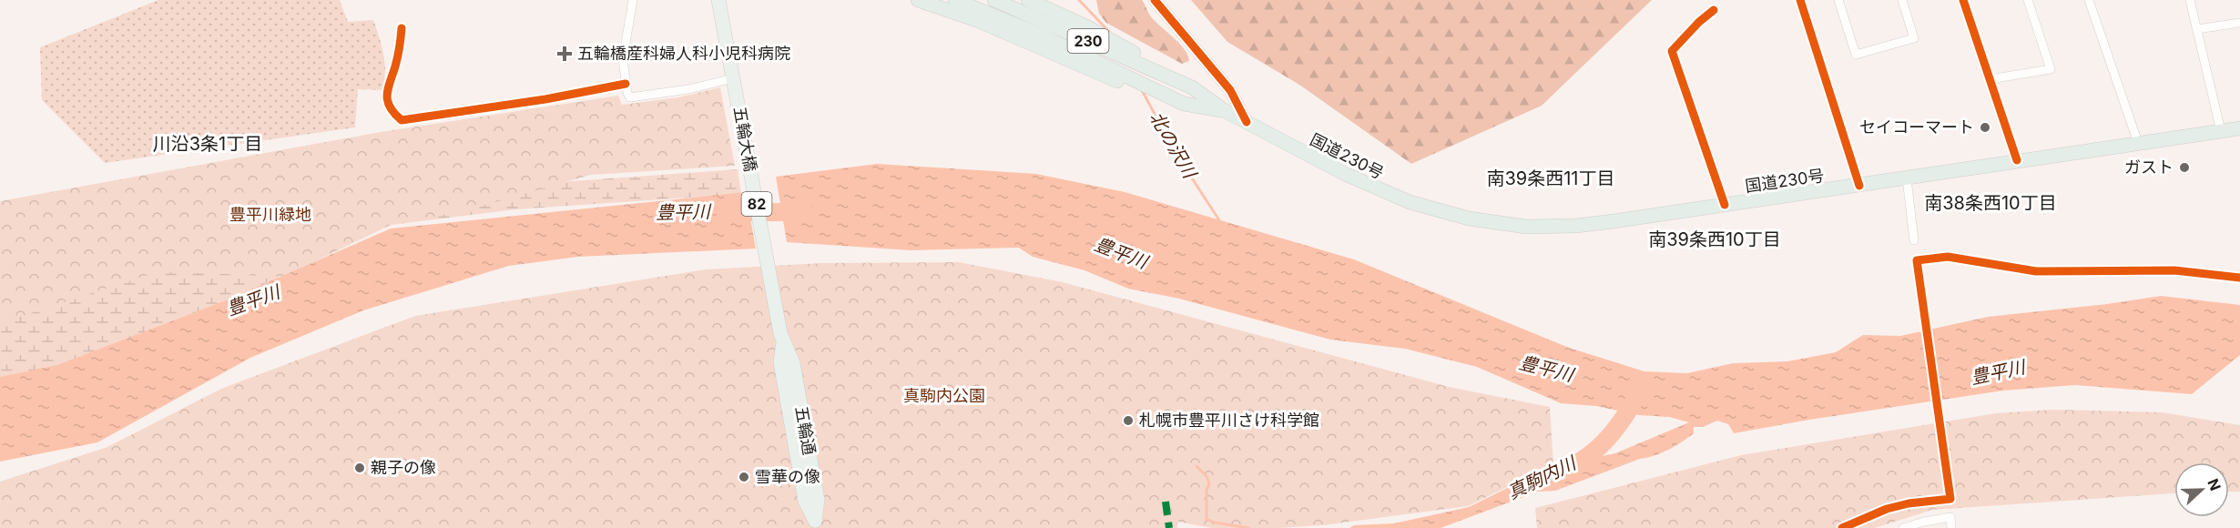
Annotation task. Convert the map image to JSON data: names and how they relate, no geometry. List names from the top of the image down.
{
  "streets": {
    "highway": ["230", "国道230号"],
    "main road": ["五輪大橋", "82", "五輪通"]
  },
  "crossings": [
    ["230", "国道230号"],
    ["五輪大橋", "82"],
    ["五輪大橋", "五輪通"]
  ],
  "districts": [
    "川沿3条1丁目",
    "南39条西11丁目",
    "南38条西10丁目",
    "南39条西10丁目"
  ],
  "water": ["北の沢川", "豊平川", "真駒内川"],
  "parks": ["豊平川緑地", "真駒内公園"],
  "places": {
    "health": ["五輪橋産科婦人科小児科病院"],
    "other": [
      "セイコーマート",
      "ガスト",
      "札幌市豊平川さけ科学館",
      "親子の像",
      "雪華の像"
    ]
  },
  "north": "right"
}
